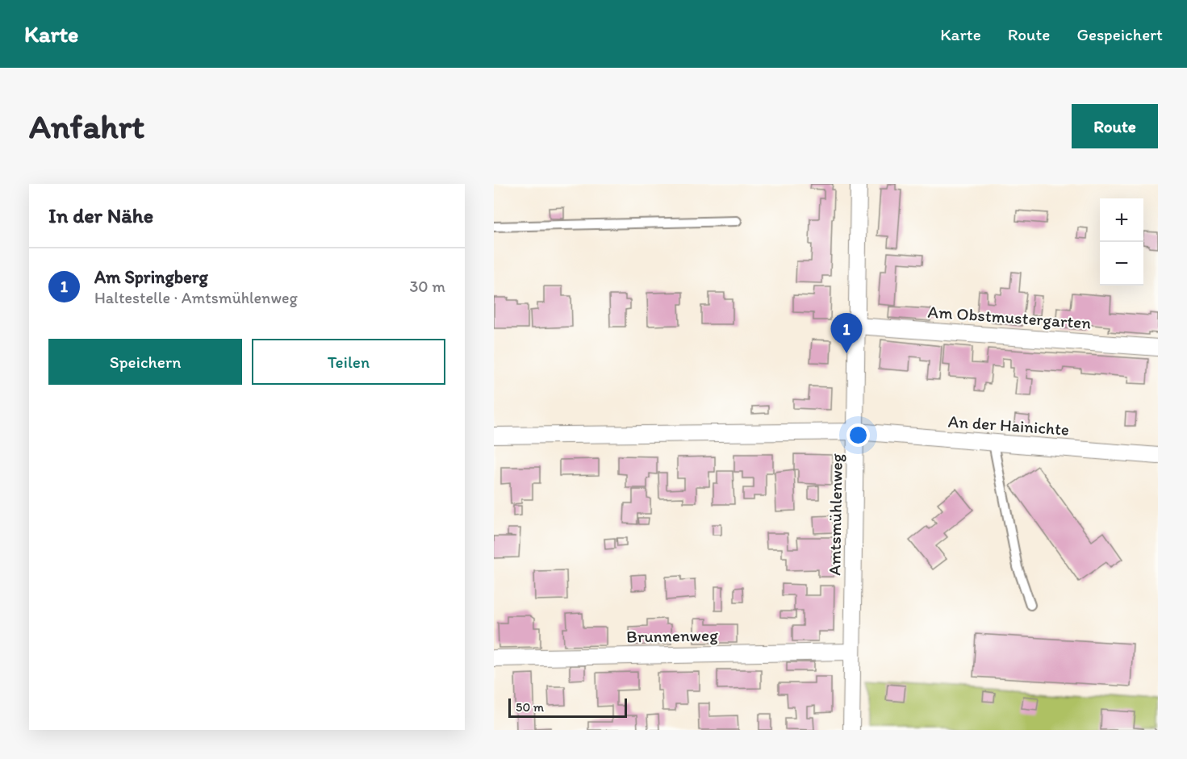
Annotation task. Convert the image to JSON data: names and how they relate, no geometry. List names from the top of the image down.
{
  "streets": {
    "street": [
      "Am Obstmustergarten",
      "An der Hainichte",
      "Amtsmühlenweg",
      "Brunnenweg"
    ]
  },
  "crossings": [
    ["Am Obstmustergarten", "Amtsmühlenweg"],
    ["An der Hainichte", "Amtsmühlenweg"],
    ["Amtsmühlenweg", "Brunnenweg"]
  ],
  "scale_bar": "50 m",
  "page": {
    "header": "Karte",
    "nav": ["Karte", "Route", "Gespeichert"],
    "buttons": [
      "Route",
      ["Speichern", "Teilen"]
    ],
    "title": "Anfahrt",
    "heading": "In der Nähe",
    "map_buttons": ["+", "−"],
    "list": [
      {
        "mark": "1",
        "name": "Am Springberg",
        "note": "Haltestelle · Amtsmühlenweg",
        "value": "30 m"
      }
    ],
    "pins": "1",
    "scale": "50 m"
  }
}
